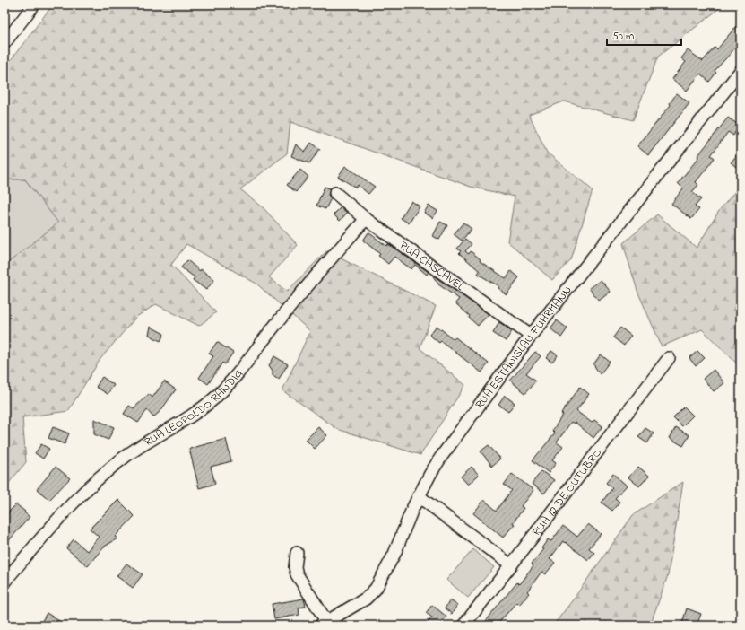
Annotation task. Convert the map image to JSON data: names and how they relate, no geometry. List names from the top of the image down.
{
  "streets": {
    "street": [
      "RUA CASCAVEL",
      "RUA ESTANISLAU FUHRMANN",
      "RUA LEOPOLDO RANDIG",
      "RUA 12 DE OUTUBRO"
    ]
  },
  "crossings": [
    ["RUA CASCAVEL", "RUA ESTANISLAU FUHRMANN"],
    ["RUA CASCAVEL", "RUA LEOPOLDO RANDIG"]
  ],
  "scale_bar": "50 m"
}
